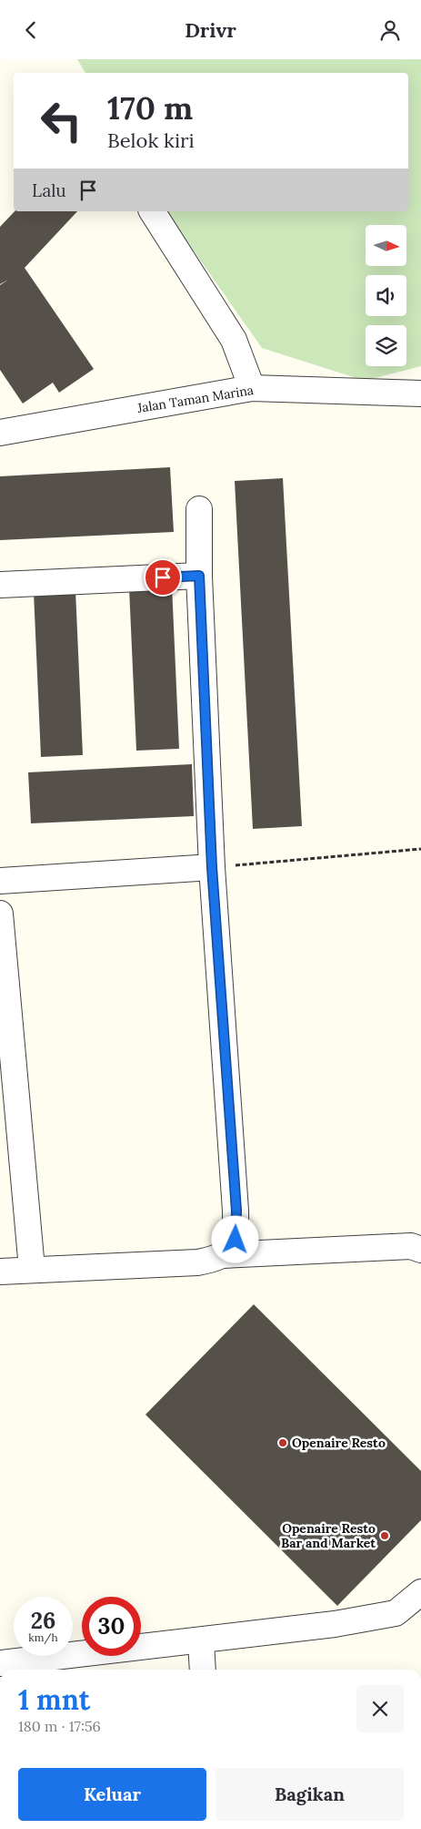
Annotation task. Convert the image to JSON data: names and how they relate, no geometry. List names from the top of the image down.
{
  "streets": {
    "street": ["Jalan Taman Marina"]
  },
  "places": ["Openaire Resto", "Openaire Resto Bar and Market"],
  "north": "right",
  "page": {
    "header": "Drivr",
    "turn": ["170 m", "Belok kiri"],
    "then": "Lalu",
    "speed": "26 km/h",
    "limit": "30",
    "heading": ["1 mnt", "180 m · 17:56"],
    "buttons": ["Keluar", "Bagikan"]
  }
}
